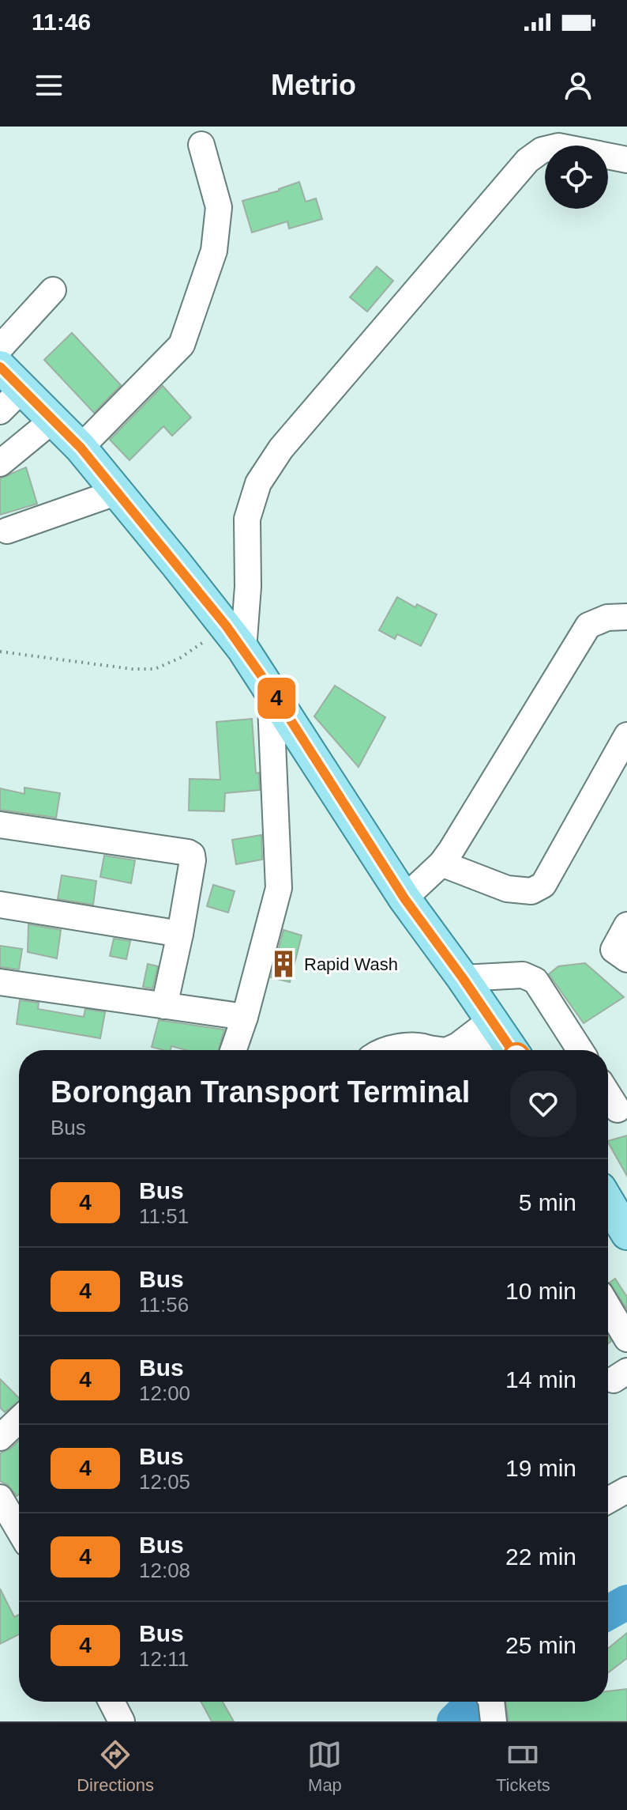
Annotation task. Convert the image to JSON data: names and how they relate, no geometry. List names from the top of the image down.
{
  "places": {
    "building": ["Rapid Wash"]
  },
  "lines": ["bus line 4"],
  "page": {
    "status": "11:46",
    "header": "Metrio",
    "on_map": "4",
    "heading": ["Borongan Transport Terminal", "Bus"],
    "list": [
      {
        "mark": "4",
        "name": "Bus",
        "note": "11:51",
        "value": "5 min"
      },
      {
        "mark": "4",
        "name": "Bus",
        "note": "11:56",
        "value": "10 min"
      },
      {
        "mark": "4",
        "name": "Bus",
        "note": "12:00",
        "value": "14 min"
      },
      {
        "mark": "4",
        "name": "Bus",
        "note": "12:05",
        "value": "19 min"
      },
      {
        "mark": "4",
        "name": "Bus",
        "note": "12:08",
        "value": "22 min"
      },
      {
        "mark": "4",
        "name": "Bus",
        "note": "12:11",
        "value": "25 min"
      }
    ],
    "tabs": ["Directions", "Map", "Tickets"]
  }
}
